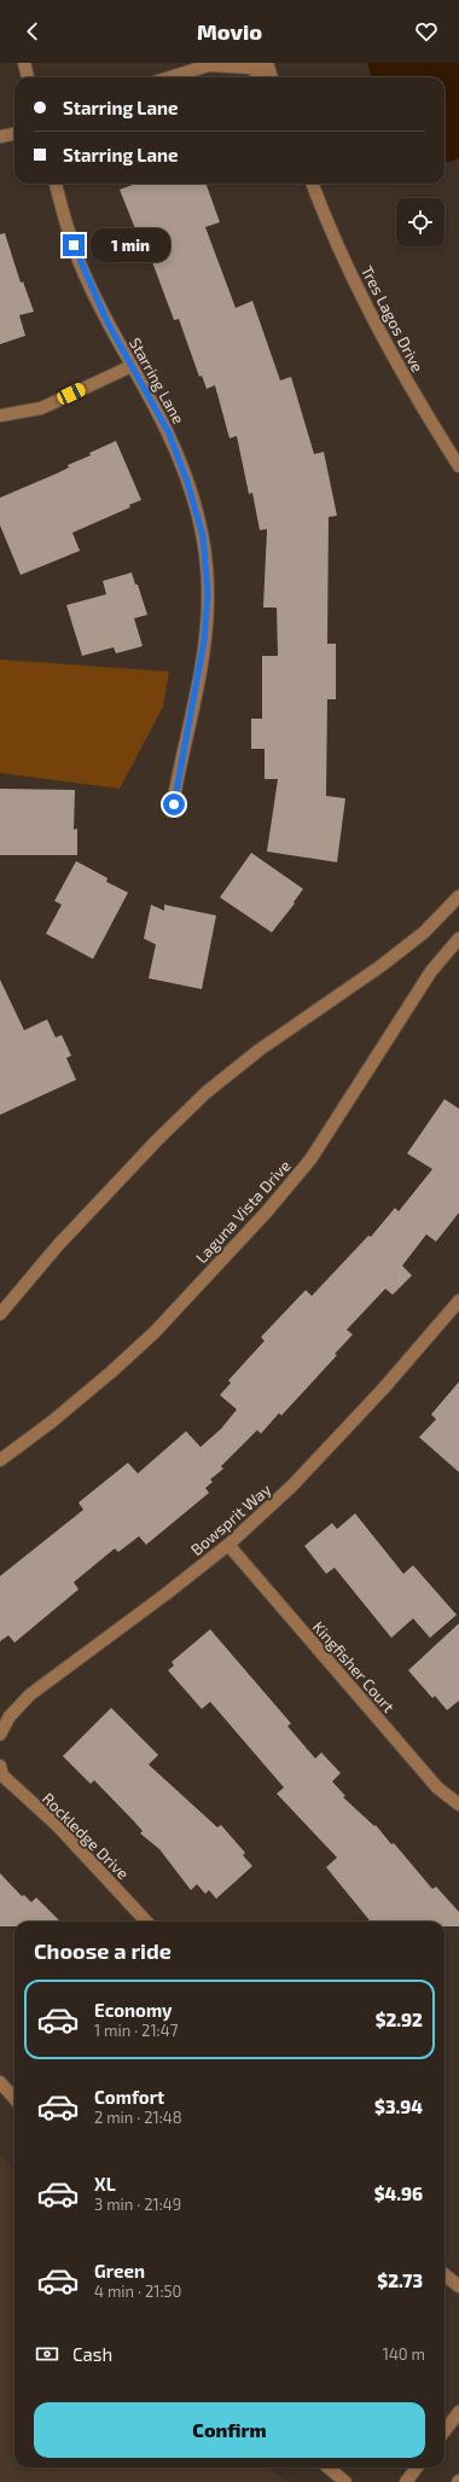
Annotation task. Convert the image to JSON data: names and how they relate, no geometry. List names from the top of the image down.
{
  "streets": {
    "street": [
      "Tres Lagos Drive",
      "Starring Lane",
      "Laguna Vista Drive",
      "Bowsprit Way",
      "Kingfisher Court",
      "Rockledge Drive"
    ]
  },
  "crossings": [
    ["Bowsprit Way", "Kingfisher Court"]
  ],
  "page": {
    "header": "Movio",
    "banner": ["Starring Lane", "Starring Lane"],
    "bubble": "1 min",
    "heading": "Choose a ride",
    "list": [
      {
        "name": "Economy",
        "note": "1 min · 21:47",
        "value": "$2.92"
      },
      {
        "name": "Comfort",
        "note": "2 min · 21:48",
        "value": "$3.94"
      },
      {
        "name": "XL",
        "note": "3 min · 21:49",
        "value": "$4.96"
      },
      {
        "name": "Green",
        "note": "4 min · 21:50",
        "value": "$2.73"
      }
    ],
    "pay": ["Cash", "140 m"],
    "buttons": "Confirm"
  }
}
